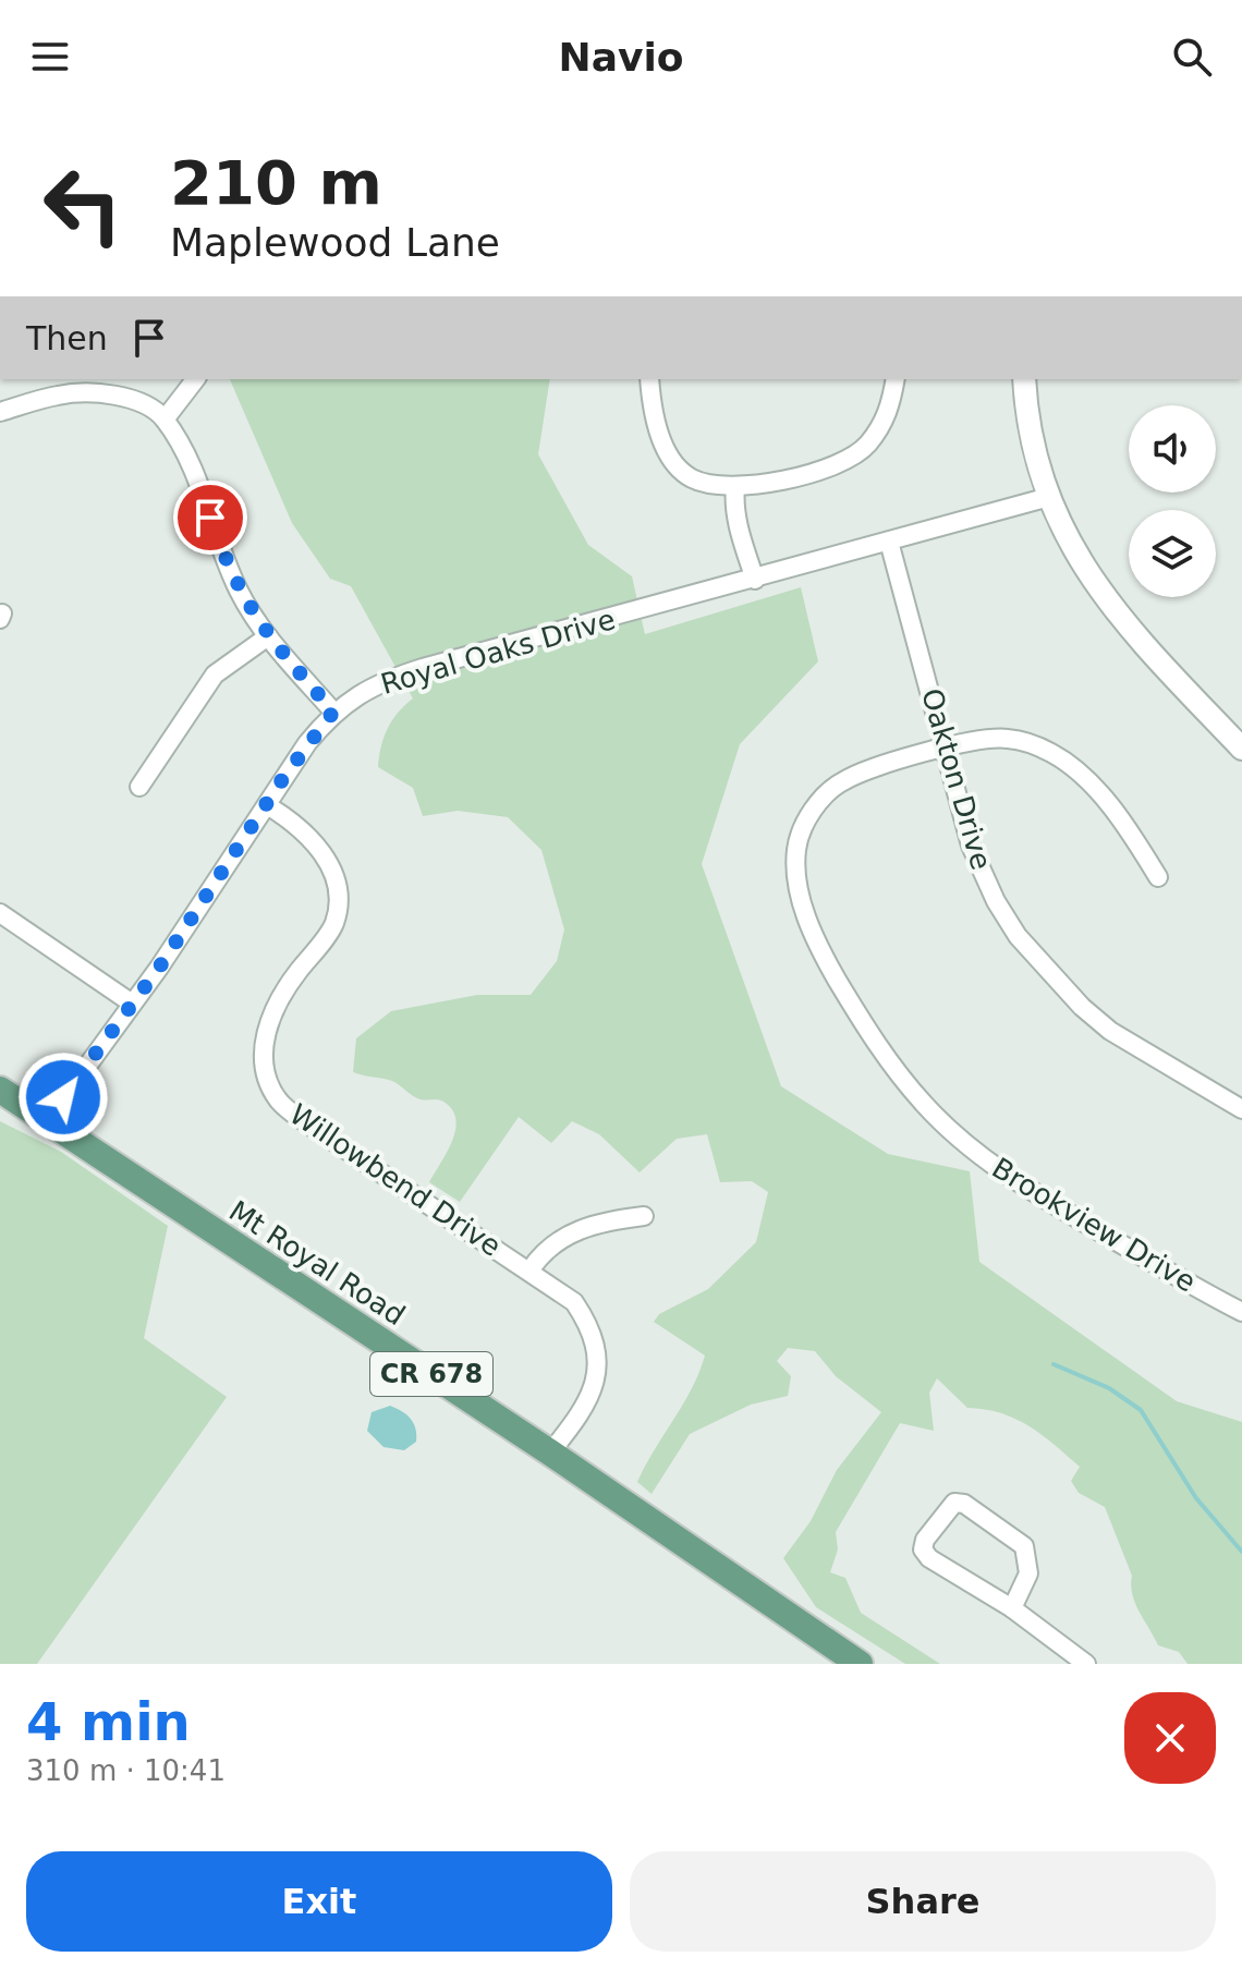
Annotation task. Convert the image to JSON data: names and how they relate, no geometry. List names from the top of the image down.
{
  "streets": {
    "main road": ["Mt Royal Road", "CR 678"],
    "street": [
      "Royal Oaks Drive",
      "Oakton Drive",
      "Willowbend Drive",
      "Brookview Drive"
    ]
  },
  "crossings": [
    ["Royal Oaks Drive", "Oakton Drive"],
    ["Royal Oaks Drive", "Willowbend Drive"],
    ["Royal Oaks Drive", "Mt Royal Road"],
    ["Oakton Drive", "Brookview Drive"],
    ["Willowbend Drive", "Mt Royal Road"]
  ],
  "page": {
    "header": "Navio",
    "turn": ["210 m", "Maplewood Lane"],
    "then": "Then",
    "heading": ["4 min", "310 m · 10:41"],
    "buttons": ["Exit", "Share"]
  }
}
